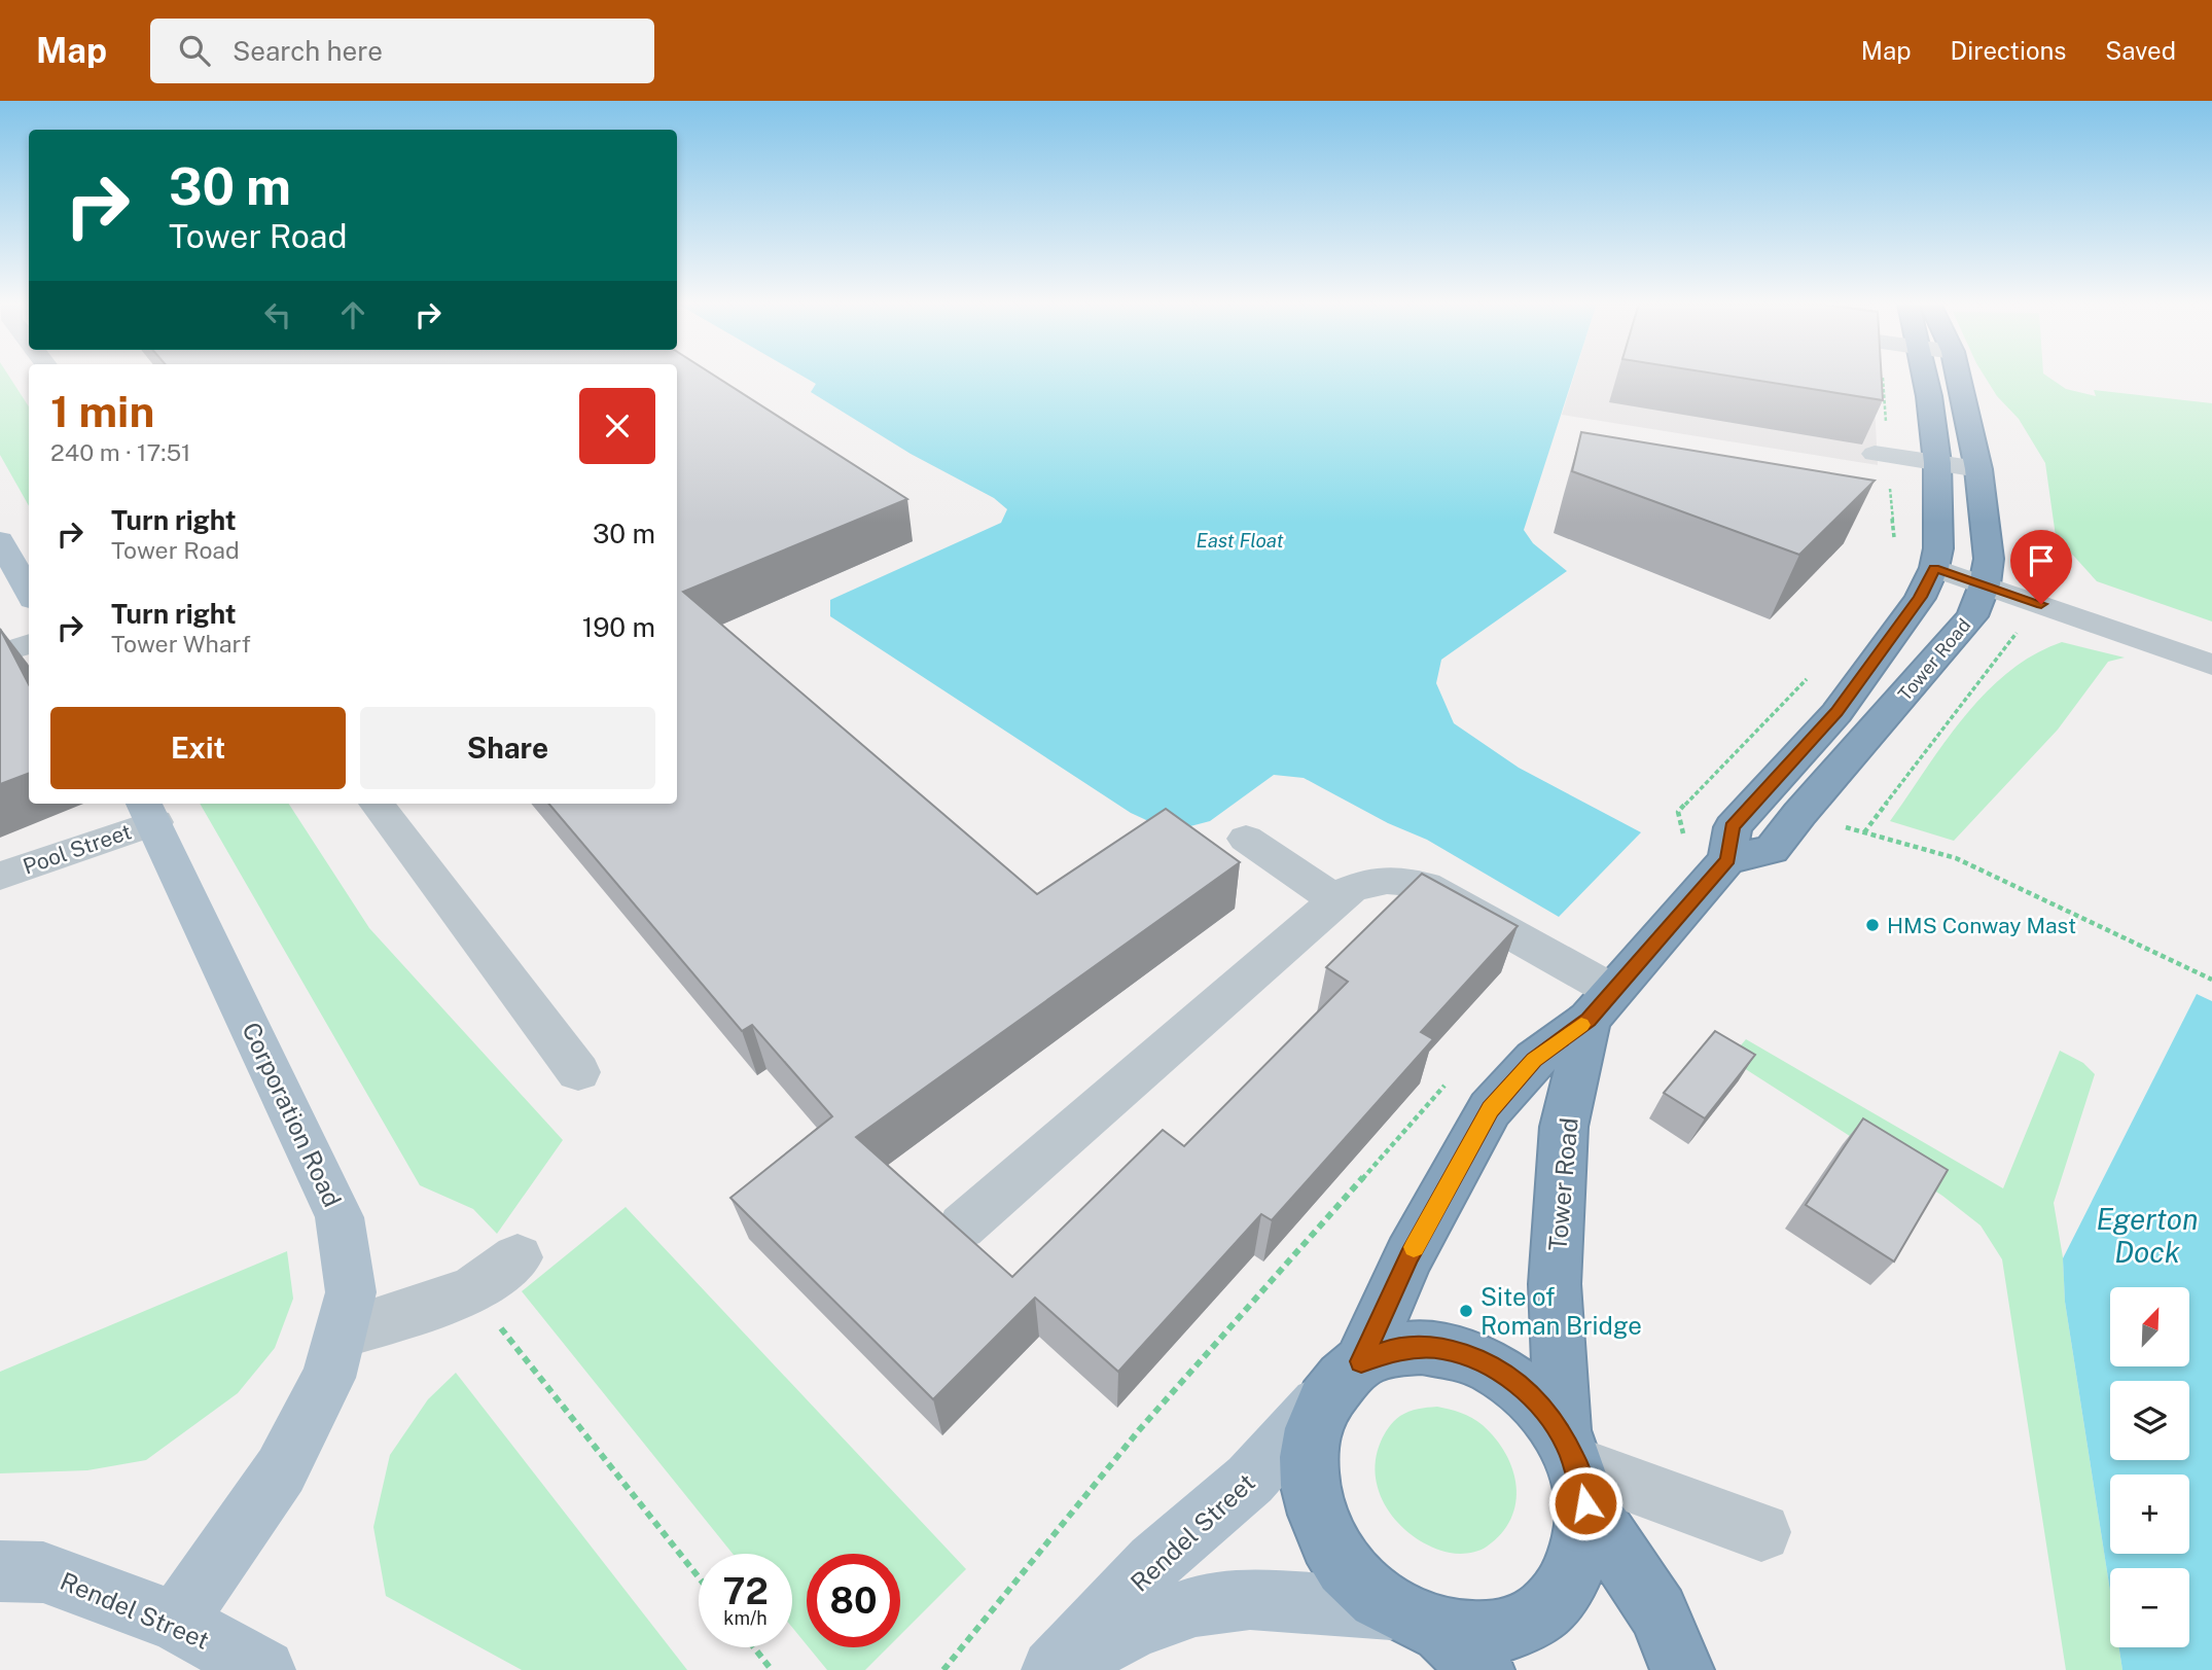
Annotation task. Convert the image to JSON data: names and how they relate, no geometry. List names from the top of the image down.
{
  "streets": {
    "highway": ["Tower Road"],
    "main road": ["Corporation Road", "Rendel Street"],
    "street": ["Pool Street"]
  },
  "crossings": [
    ["Tower Road", "Rendel Street"],
    ["Pool Street", "Corporation Road"],
    ["Corporation Road", "Rendel Street"]
  ],
  "water": ["East Float", "Egerton Dock"],
  "places": ["HMS Conway Mast", "Site of Roman Bridge"],
  "north": "top right",
  "page": {
    "header": "Map",
    "search": "Search here",
    "nav": ["Map", "Directions", "Saved"],
    "turn": ["30 m", "Tower Road"],
    "heading": ["1 min", "240 m · 17:51"],
    "list": [
      {
        "name": "Turn right",
        "note": "Tower Road",
        "value": "30 m"
      },
      {
        "name": "Turn right",
        "note": "Tower Wharf",
        "value": "190 m"
      }
    ],
    "buttons": ["Exit", "Share"],
    "map_buttons": ["+", "−"],
    "speed": "72 km/h",
    "limit": "80"
  }
}
